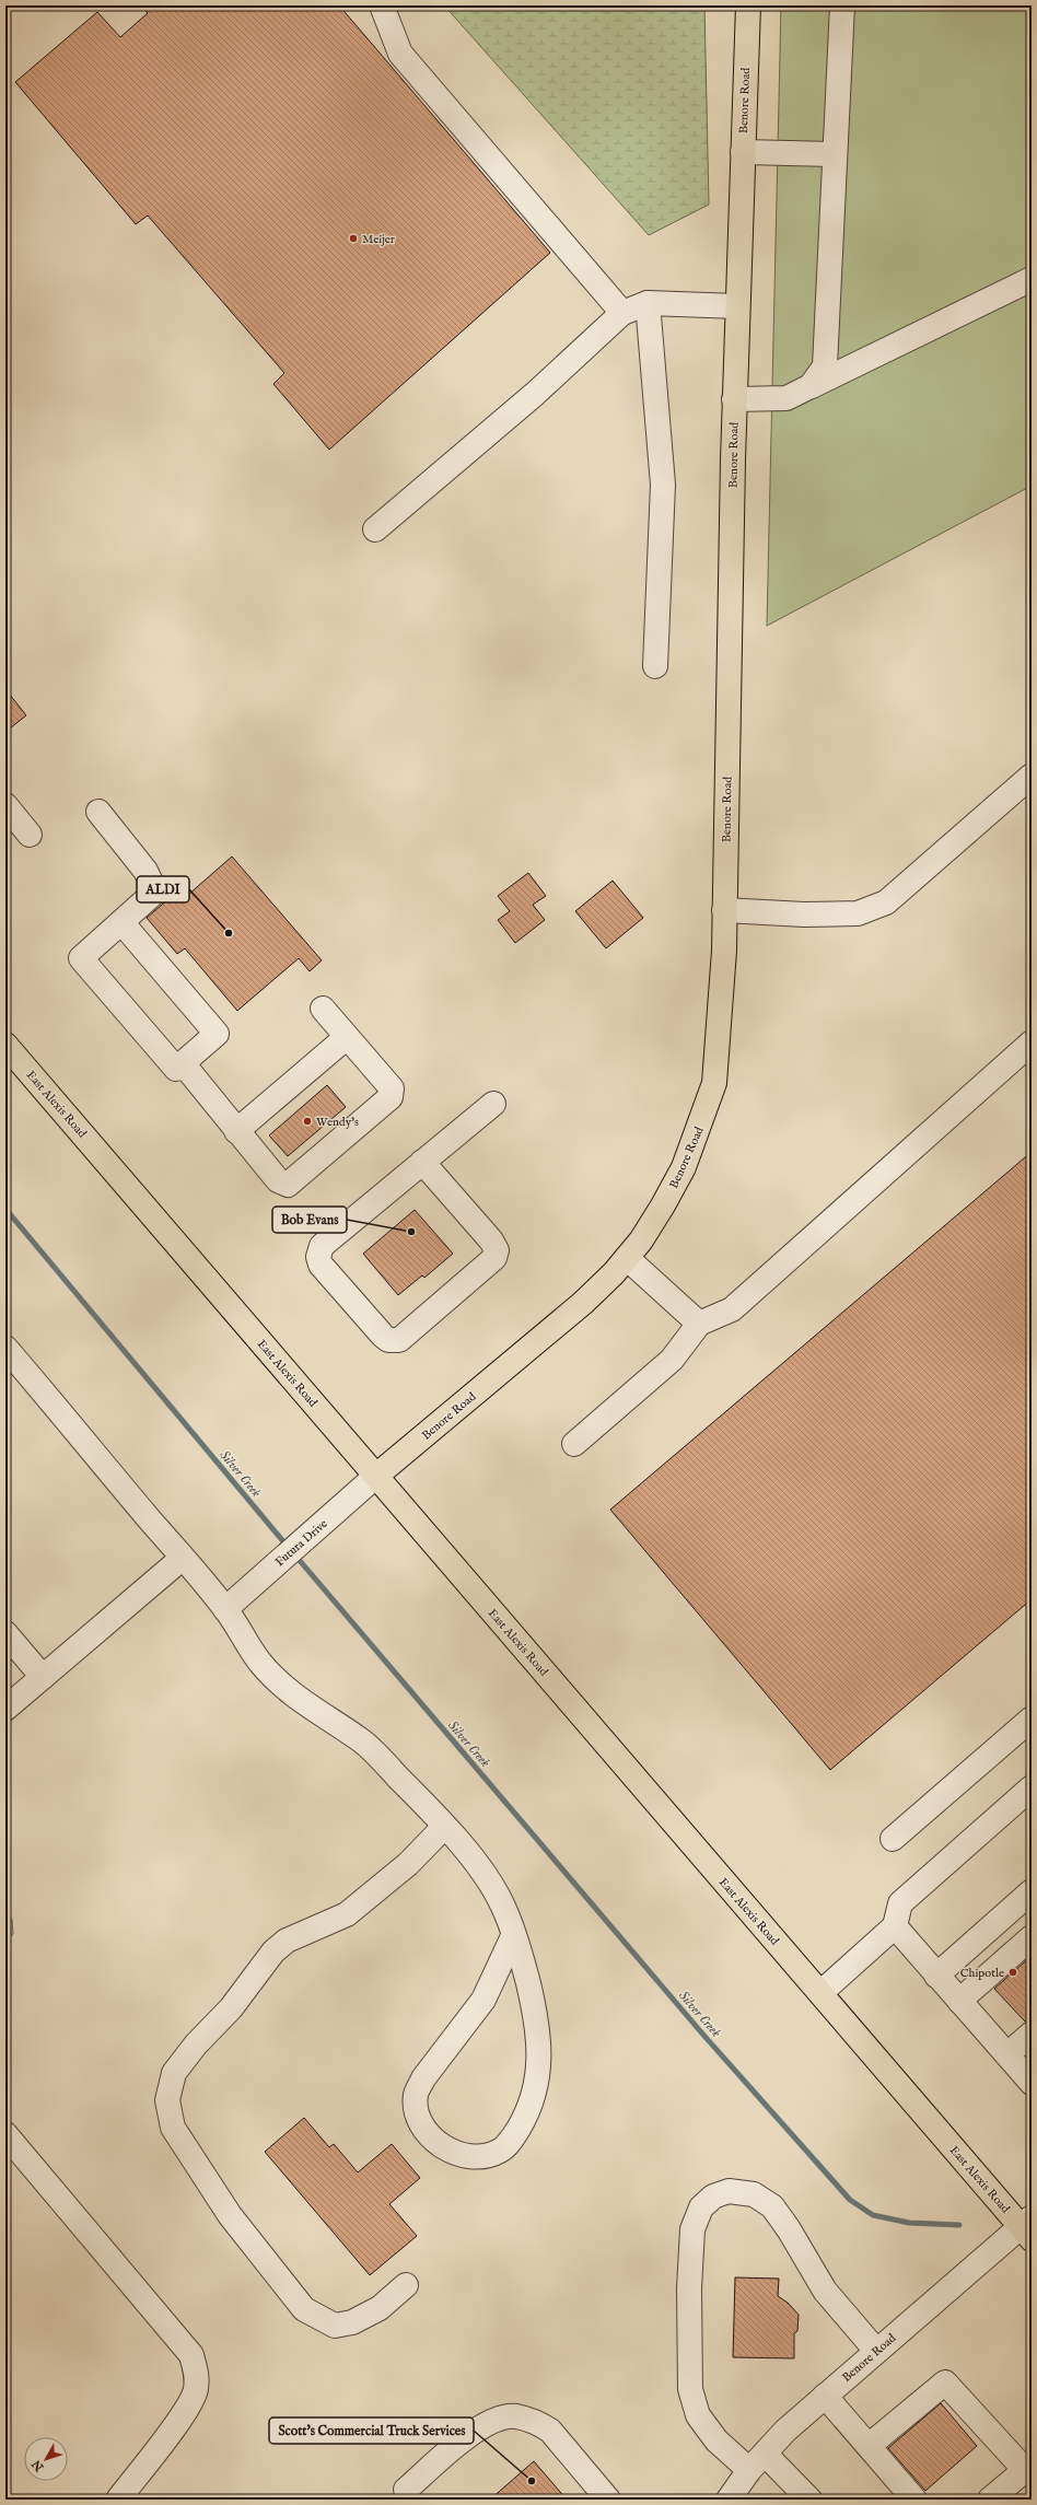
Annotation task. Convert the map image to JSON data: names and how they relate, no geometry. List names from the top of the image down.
{
  "streets": {
    "main road": ["Benore Road", "East Alexis Road"],
    "street": ["Futura Drive"]
  },
  "crossings": [
    ["Benore Road", "East Alexis Road"],
    ["Benore Road", "Futura Drive"],
    ["East Alexis Road", "Futura Drive"]
  ],
  "water": ["Silver Creek"],
  "places": [
    "Meijer",
    "ALDI",
    "Wendy's",
    "Bob Evans",
    "Chipotle",
    "Scott's Commercial Truck Services"
  ],
  "north": "bottom left"
}
